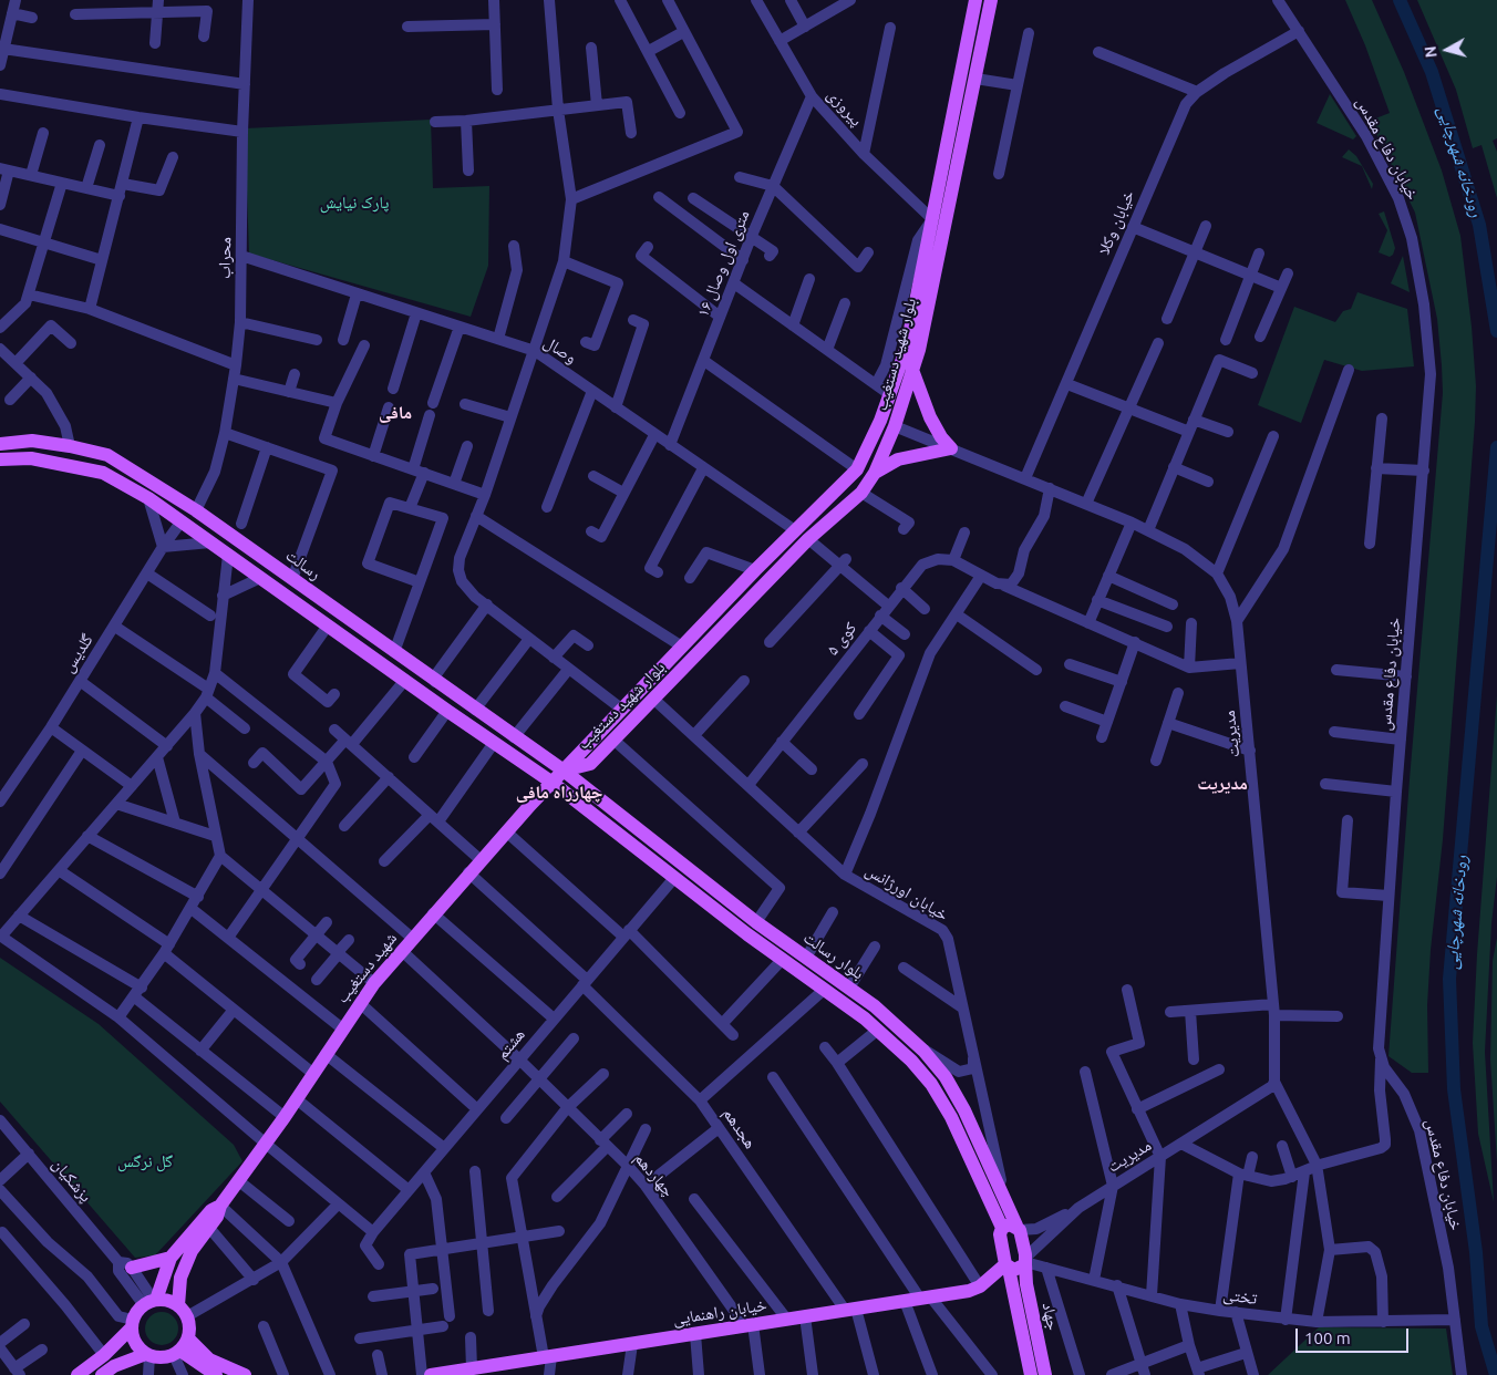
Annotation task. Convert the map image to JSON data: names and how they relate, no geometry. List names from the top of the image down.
{
  "streets": {
    "main road": [
      "بلوار شهید دستغیب",
      "رسالت",
      "بلوار رسالت",
      "شهید دستغیب",
      "خیابان راهنمایی",
      "جهاد"
    ],
    "street": [
      "پیروزی",
      "خیابان دفاع مقدس",
      "خیابان وکلا",
      "محراب",
      "۱۶ متری اول وصال",
      "وصال",
      "کوی ۵",
      "گلدیس",
      "مدیریت",
      "خیابان اورژانس",
      "هشتم",
      "هجدهم",
      "چهاردهم",
      "پزشکیان",
      "تختی"
    ]
  },
  "crossings": [
    ["پیروزی", "۱۶ متری اول وصال"],
    ["پیروزی", "بلوار شهید دستغیب"],
    ["خیابان دفاع مقدس", "خیابان وکلا"],
    ["خیابان دفاع مقدس", "تختی"],
    ["خیابان وکلا", "مدیریت"],
    ["محراب", "وصال"],
    ["محراب", "رسالت"],
    ["۱۶ متری اول وصال", "وصال"],
    ["وصال", "بلوار شهید دستغیب"],
    ["بلوار شهید دستغیب", "رسالت"],
    ["بلوار شهید دستغیب", "مدیریت"],
    ["بلوار شهید دستغیب", "خیابان اورژانس"],
    ["بلوار شهید دستغیب", "بلوار رسالت"],
    ["بلوار شهید دستغیب", "شهید دستغیب"],
    ["رسالت", "بلوار رسالت"],
    ["رسالت", "شهید دستغیب"],
    ["کوی ۵", "خیابان اورژانس"],
    ["مدیریت", "بلوار رسالت"],
    ["مدیریت", "تختی"],
    ["مدیریت", "جهاد"],
    ["خیابان اورژانس", "بلوار رسالت"],
    ["بلوار رسالت", "شهید دستغیب"],
    ["بلوار رسالت", "هشتم"],
    ["بلوار رسالت", "جهاد"],
    ["شهید دستغیب", "هجدهم"],
    ["شهید دستغیب", "چهاردهم"],
    ["هشتم", "هجدهم"],
    ["هشتم", "چهاردهم"],
    ["هجدهم", "خیابان راهنمایی"],
    ["چهاردهم", "خیابان راهنمایی"],
    ["تختی", "جهاد"],
    ["خیابان راهنمایی", "جهاد"]
  ],
  "districts": ["مافی", "مدیریت", "چهارراه مافی"],
  "water": ["رودخانه شهرچایی"],
  "parks": ["پارک نیایش", "گل نرگس"],
  "scale_bar": "100 m",
  "north": "left"
}
